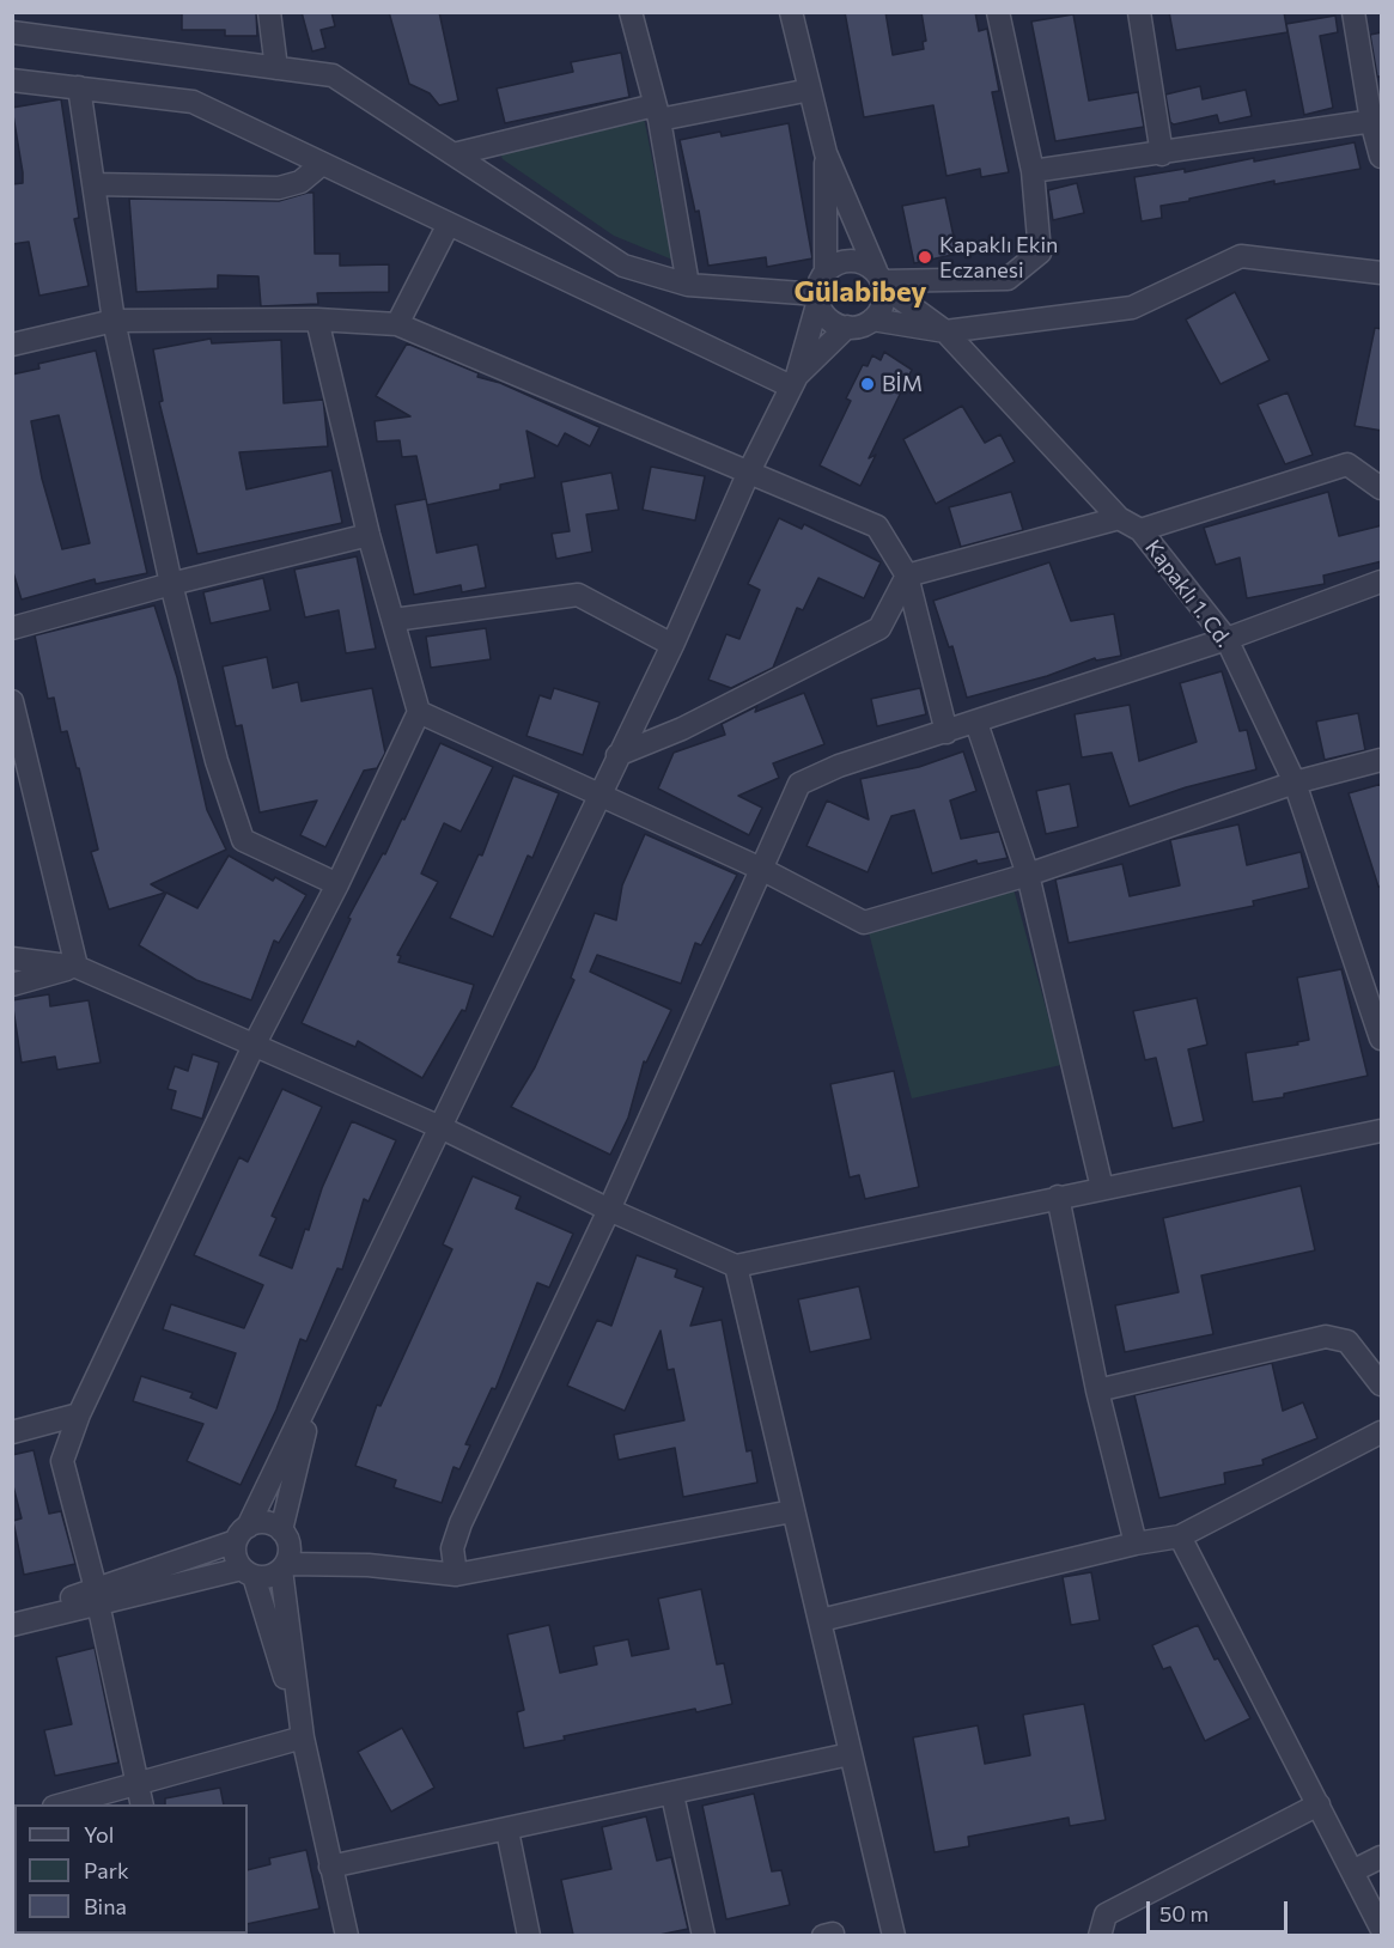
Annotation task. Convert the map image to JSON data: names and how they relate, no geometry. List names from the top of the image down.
{
  "streets": {
    "street": ["Kapaklı 1. Cd."]
  },
  "districts": ["Gülabibey"],
  "places": ["Kapaklı Ekin Eczanesi", "BİM"],
  "legend": ["Yol", "Park", "Bina"],
  "scale_bar": "50 m"
}
